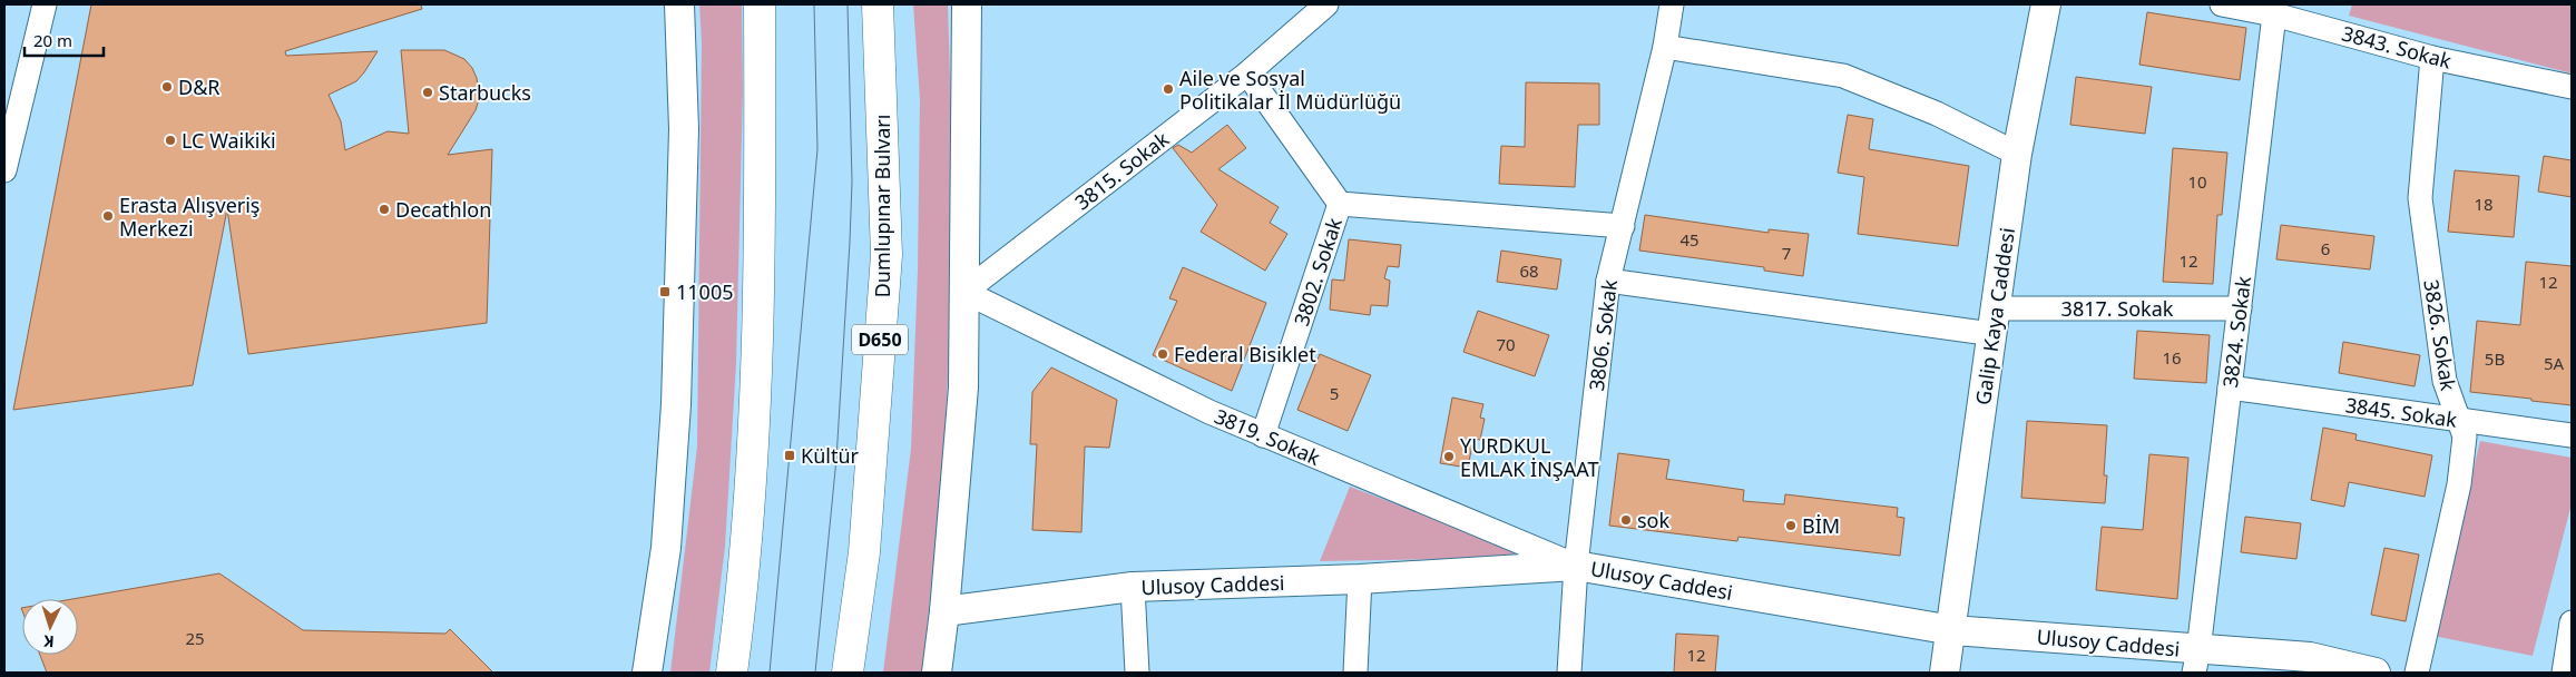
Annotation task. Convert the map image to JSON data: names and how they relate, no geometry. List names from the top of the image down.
{
  "streets": {
    "highway": ["Dumlupınar Bulvarı", "D650"],
    "street": [
      "3843. Sokak",
      "3815. Sokak",
      "3802. Sokak",
      "3817. Sokak",
      "Galip Kaya Caddesi",
      "3824. Sokak",
      "3806. Sokak",
      "3826. Sokak",
      "3845. Sokak",
      "3819. Sokak",
      "Ulusoy Caddesi"
    ]
  },
  "crossings": [
    ["3843. Sokak", "3824. Sokak"],
    ["3843. Sokak", "3826. Sokak"],
    ["3815. Sokak", "3819. Sokak"],
    ["3802. Sokak", "3819. Sokak"],
    ["3817. Sokak", "Galip Kaya Caddesi"],
    ["3817. Sokak", "3824. Sokak"],
    ["3817. Sokak", "3806. Sokak"],
    ["Galip Kaya Caddesi", "Ulusoy Caddesi"],
    ["3824. Sokak", "3845. Sokak"],
    ["3824. Sokak", "Ulusoy Caddesi"],
    ["3806. Sokak", "3819. Sokak"],
    ["3806. Sokak", "Ulusoy Caddesi"],
    ["3826. Sokak", "3845. Sokak"],
    ["3819. Sokak", "Ulusoy Caddesi"]
  ],
  "places": {
    "other": [
      "D&R",
      "Aile ve Sosyal Politikalar İl Müdürlüğü",
      "Starbucks",
      "LC Waikiki",
      "Decathlon",
      "Erasta Alışveriş Merkezi",
      "Federal Bisiklet",
      "YURDKUL EMLAK İNŞAAT",
      "sok",
      "BİM"
    ],
    "transit": ["11005", "Kültür"]
  },
  "house_numbers": [
    "10",
    "18",
    "45",
    "6",
    "7",
    "12",
    "68",
    "12",
    "70",
    "16",
    "5B",
    "5A",
    "5",
    "25",
    "12"
  ],
  "scale_bar": "20 m",
  "north": "bottom"
}
